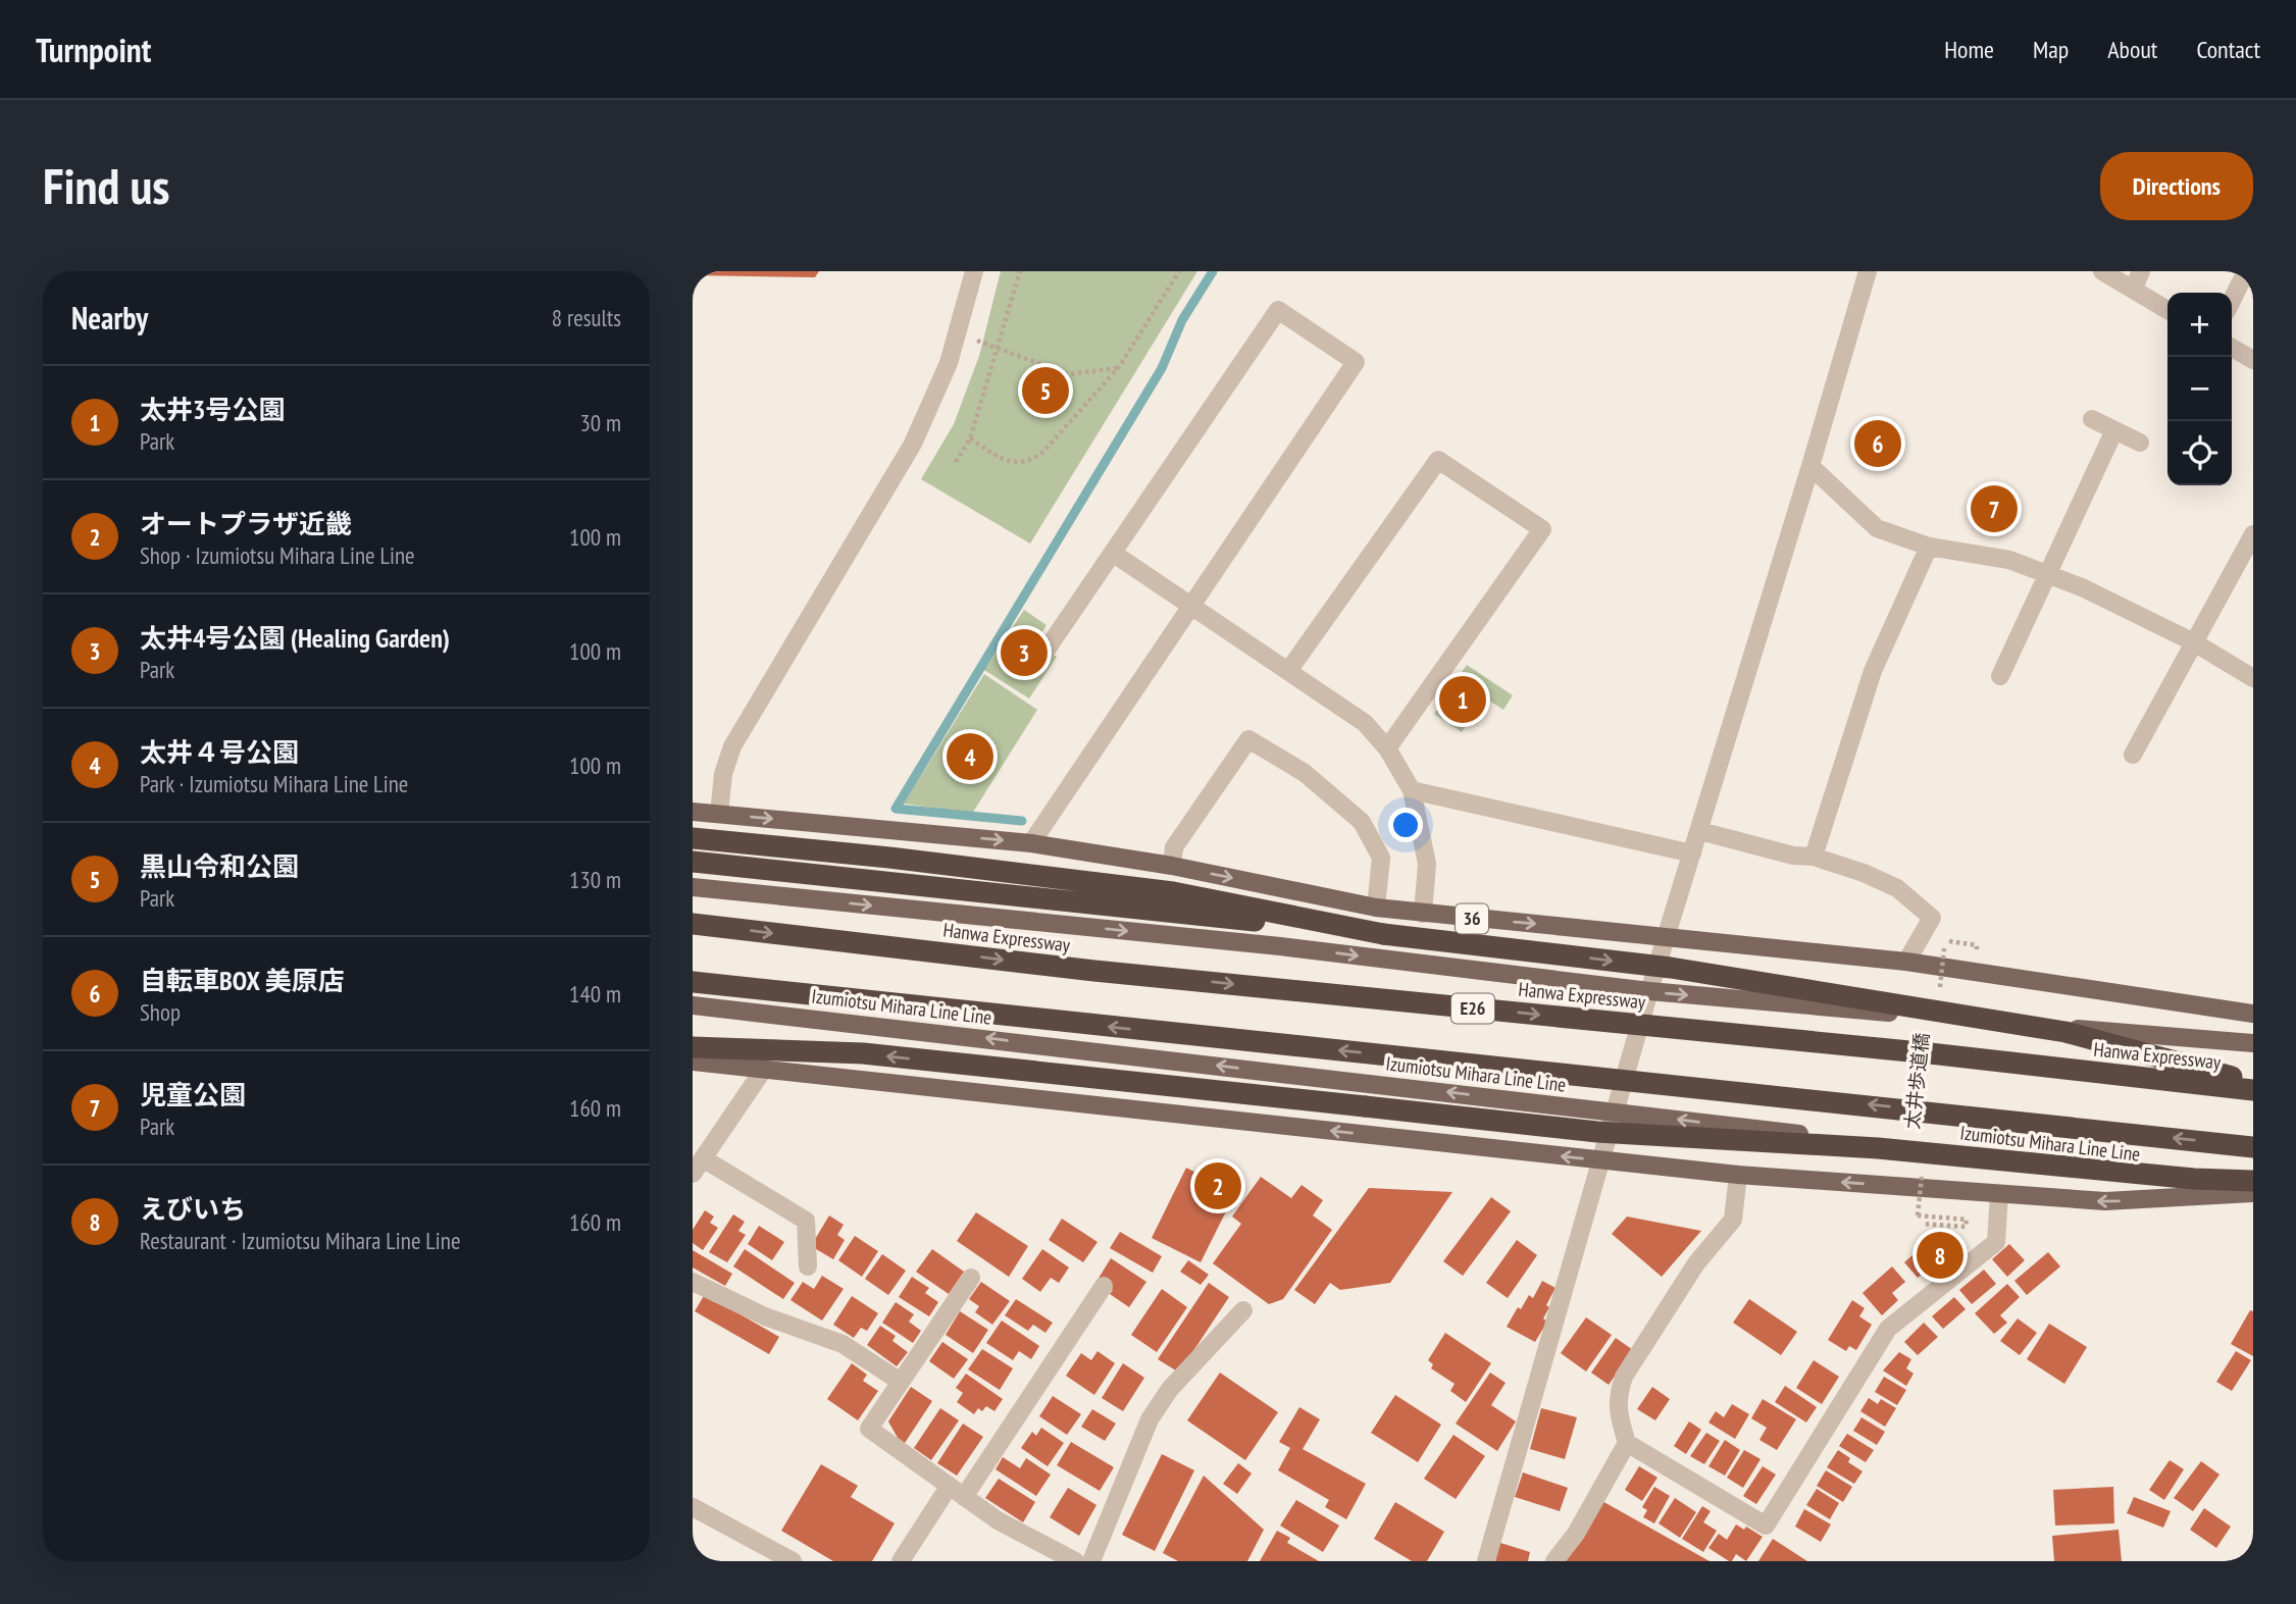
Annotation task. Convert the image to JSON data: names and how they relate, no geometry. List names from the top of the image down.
{
  "streets": {
    "highway": ["Hanwa Expressway", "E26"],
    "main road": ["36", "Izumiotsu Mihara Line Line"]
  },
  "page": {
    "header": "Turnpoint",
    "nav": [
      "Home",
      "Map",
      "About",
      "Contact"
    ],
    "buttons": "Directions",
    "title": "Find us",
    "heading": ["Nearby", "8 results"],
    "map_buttons": ["+", "−"],
    "pins": [
      "5",
      "6",
      "7",
      "3",
      "1",
      "4",
      "2",
      "8"
    ],
    "list": [
      {
        "mark": "1",
        "name": "太井3号公園",
        "note": "Park",
        "value": "30 m"
      },
      {
        "mark": "2",
        "name": "オートプラザ近畿",
        "note": "Shop · Izumiotsu Mihara Line Line",
        "value": "100 m"
      },
      {
        "mark": "3",
        "name": "太井4号公園 (Healing Garden)",
        "note": "Park",
        "value": "100 m"
      },
      {
        "mark": "4",
        "name": "太井４号公園",
        "note": "Park · Izumiotsu Mihara Line Line",
        "value": "100 m"
      },
      {
        "mark": "5",
        "name": "黒山令和公園",
        "note": "Park",
        "value": "130 m"
      },
      {
        "mark": "6",
        "name": "自転車BOX 美原店",
        "note": "Shop",
        "value": "140 m"
      },
      {
        "mark": "7",
        "name": "児童公園",
        "note": "Park",
        "value": "160 m"
      },
      {
        "mark": "8",
        "name": "えびいち",
        "note": "Restaurant · Izumiotsu Mihara Line Line",
        "value": "160 m"
      }
    ]
  }
}
